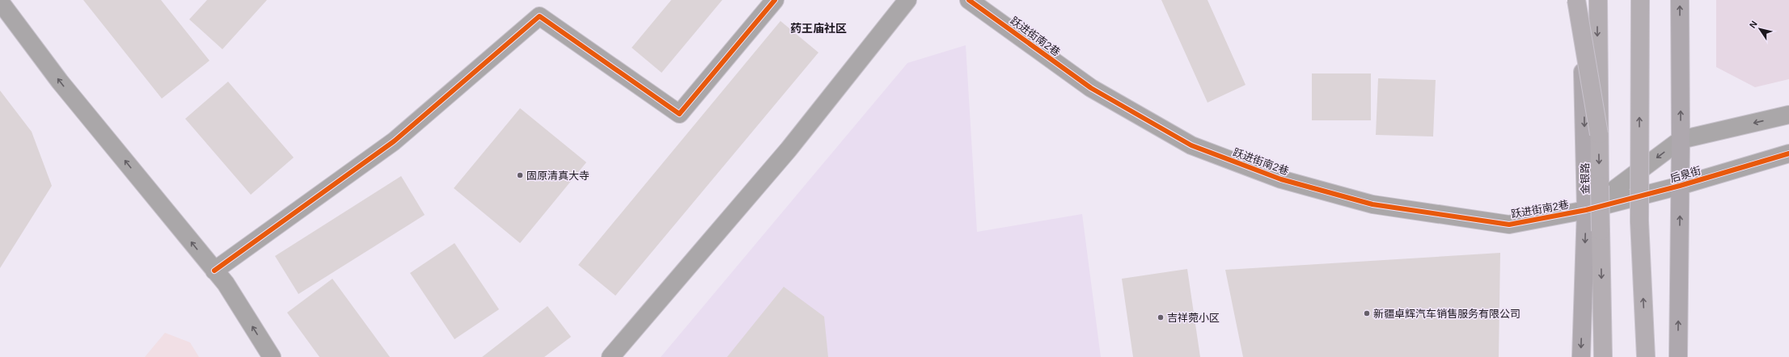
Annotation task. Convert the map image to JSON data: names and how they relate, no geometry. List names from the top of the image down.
{
  "streets": {
    "main road": ["金银路"],
    "street": ["跃进街南2巷", "后泉街"]
  },
  "crossings": [
    ["跃进街南2巷", "后泉街"],
    ["跃进街南2巷", "金银路"],
    ["后泉街", "金银路"]
  ],
  "districts": ["药王庙社区"],
  "places": ["固原清真大寺", "新疆卓辉汽车销售服务有限公司", "吉祥菀小区"],
  "north": "top left"
}
